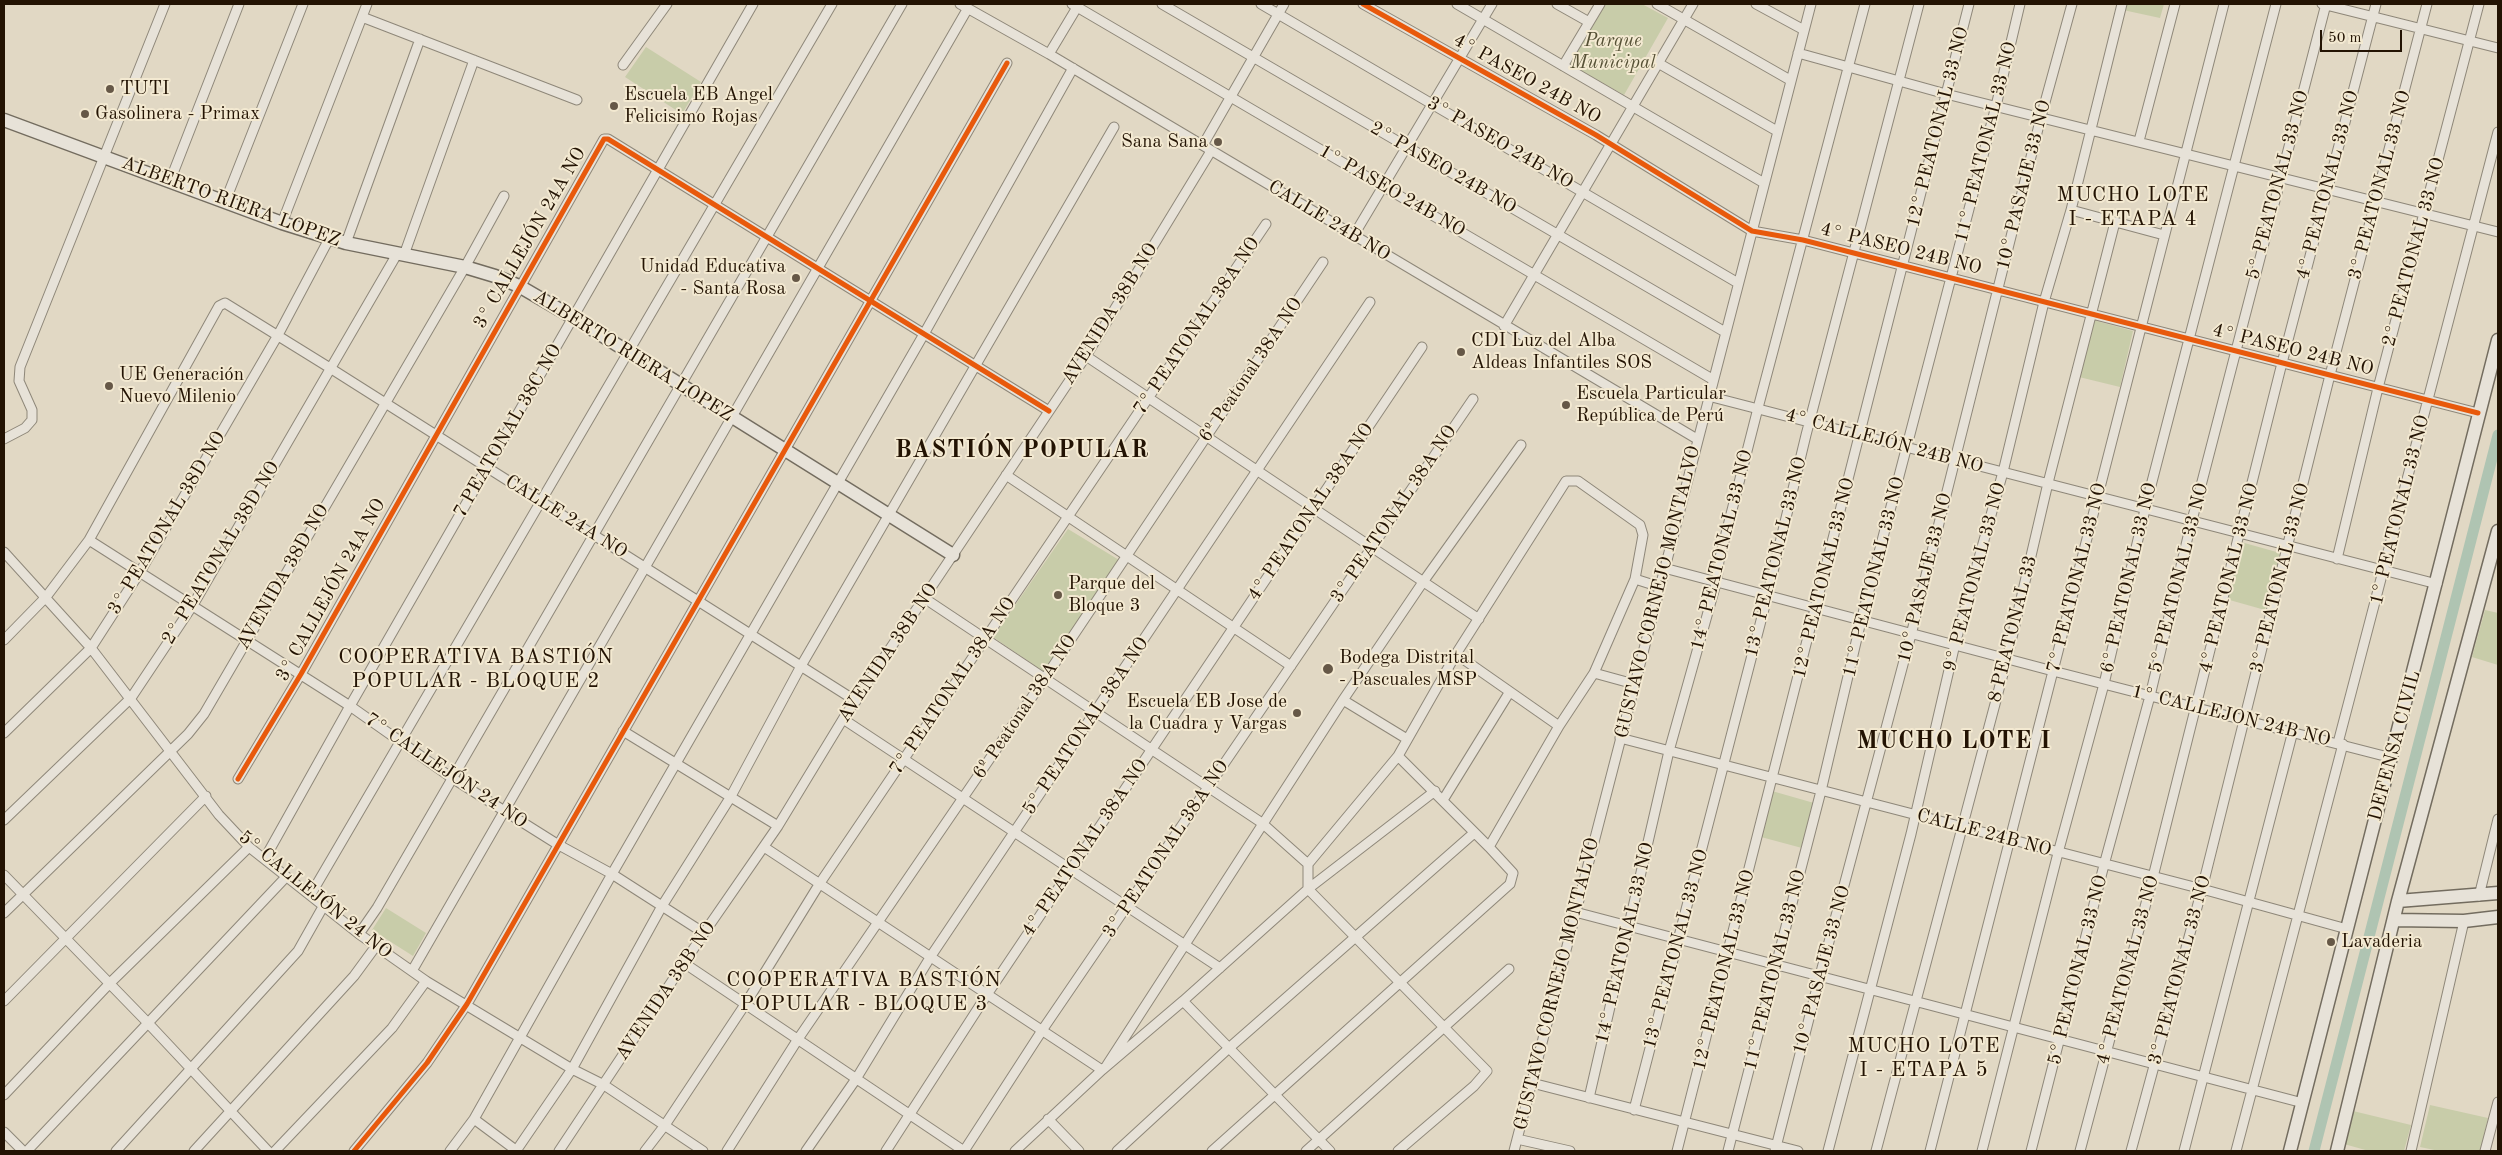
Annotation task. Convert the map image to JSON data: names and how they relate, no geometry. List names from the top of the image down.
{
  "streets": {
    "street": [
      "4° PASEO 24B NO",
      "12° PEATONAL 33 NO",
      "11° PEATONAL 33 NO",
      "3° PASEO 24B NO",
      "2° PASEO 24B NO",
      "10° PASAJE 33 NO",
      "5° PEATONAL 33 NO",
      "4° PEATONAL 33 NO",
      "3° PEATONAL 33 NO",
      "1° PASEO 24B NO",
      "ALBERTO RIERA LOPEZ",
      "CALLE 24B NO",
      "3° CALLEJÓN 24A NO",
      "2° PEATONAL 33 NO",
      "AVENIDA 38B NO",
      "7° PEATONAL 38A NO",
      "6º Peatonal 38A NO",
      "7 PEATONAL 38C NO",
      "4° CALLEJÓN 24B NO",
      "1° PEATONAL 33 NO",
      "4° PEATONAL 38A NO",
      "3° PEATONAL 38A NO",
      "CALLE 24A NO",
      "3° PEATONAL 38D NO",
      "14° PEATONAL 33 NO",
      "2° PEATONAL 38D NO",
      "13° PEATONAL 33 NO",
      "AVENIDA 38D NO",
      "9° PEATONAL 33 NO",
      "7° PEATONAL 33 NO",
      "6° PEATONAL 33 NO",
      "GUSTAVO CORNEJO MONTALVO",
      "8 PEATONAL 33",
      "1° CALLEJON 24B NO",
      "5° PEATONAL 38A NO",
      "DEFENSA CIVIL",
      "7° CALLEJÓN 24 NO",
      "5° CALLEJÓN 24 NO"
    ]
  },
  "crossings": [
    ["4° PASEO 24B NO", "12° PEATONAL 33 NO"],
    ["4° PASEO 24B NO", "11° PEATONAL 33 NO"],
    ["4° PASEO 24B NO", "10° PASAJE 33 NO"],
    ["4° PASEO 24B NO", "5° PEATONAL 33 NO"],
    ["4° PASEO 24B NO", "4° PEATONAL 33 NO"],
    ["4° PASEO 24B NO", "3° PEATONAL 33 NO"],
    ["4° PASEO 24B NO", "2° PEATONAL 33 NO"],
    ["4° PASEO 24B NO", "1° PEATONAL 33 NO"],
    ["4° PASEO 24B NO", "14° PEATONAL 33 NO"],
    ["4° PASEO 24B NO", "13° PEATONAL 33 NO"],
    ["4° PASEO 24B NO", "9° PEATONAL 33 NO"],
    ["4° PASEO 24B NO", "7° PEATONAL 33 NO"],
    ["4° PASEO 24B NO", "6° PEATONAL 33 NO"],
    ["4° PASEO 24B NO", "GUSTAVO CORNEJO MONTALVO"],
    ["4° PASEO 24B NO", "8 PEATONAL 33"],
    ["4° PASEO 24B NO", "DEFENSA CIVIL"],
    ["12° PEATONAL 33 NO", "CALLE 24B NO"],
    ["12° PEATONAL 33 NO", "4° CALLEJÓN 24B NO"],
    ["12° PEATONAL 33 NO", "1° CALLEJON 24B NO"],
    ["11° PEATONAL 33 NO", "CALLE 24B NO"],
    ["11° PEATONAL 33 NO", "4° CALLEJÓN 24B NO"],
    ["11° PEATONAL 33 NO", "1° CALLEJON 24B NO"],
    ["3° PASEO 24B NO", "GUSTAVO CORNEJO MONTALVO"],
    ["2° PASEO 24B NO", "GUSTAVO CORNEJO MONTALVO"],
    ["10° PASAJE 33 NO", "CALLE 24B NO"],
    ["10° PASAJE 33 NO", "4° CALLEJÓN 24B NO"],
    ["10° PASAJE 33 NO", "1° CALLEJON 24B NO"],
    ["5° PEATONAL 33 NO", "CALLE 24B NO"],
    ["5° PEATONAL 33 NO", "4° CALLEJÓN 24B NO"],
    ["5° PEATONAL 33 NO", "1° CALLEJON 24B NO"],
    ["4° PEATONAL 33 NO", "CALLE 24B NO"],
    ["4° PEATONAL 33 NO", "4° CALLEJÓN 24B NO"],
    ["4° PEATONAL 33 NO", "1° CALLEJON 24B NO"],
    ["3° PEATONAL 33 NO", "CALLE 24B NO"],
    ["3° PEATONAL 33 NO", "4° CALLEJÓN 24B NO"],
    ["3° PEATONAL 33 NO", "1° CALLEJON 24B NO"],
    ["1° PASEO 24B NO", "GUSTAVO CORNEJO MONTALVO"],
    ["ALBERTO RIERA LOPEZ", "3° CALLEJÓN 24A NO"],
    ["ALBERTO RIERA LOPEZ", "AVENIDA 38B NO"],
    ["ALBERTO RIERA LOPEZ", "7 PEATONAL 38C NO"],
    ["ALBERTO RIERA LOPEZ", "3° PEATONAL 38D NO"],
    ["ALBERTO RIERA LOPEZ", "2° PEATONAL 38D NO"],
    ["ALBERTO RIERA LOPEZ", "AVENIDA 38D NO"],
    ["CALLE 24B NO", "AVENIDA 38B NO"],
    ["CALLE 24B NO", "1° PEATONAL 33 NO"],
    ["CALLE 24B NO", "14° PEATONAL 33 NO"],
    ["CALLE 24B NO", "13° PEATONAL 33 NO"],
    ["CALLE 24B NO", "9° PEATONAL 33 NO"],
    ["CALLE 24B NO", "7° PEATONAL 33 NO"],
    ["CALLE 24B NO", "6° PEATONAL 33 NO"],
    ["CALLE 24B NO", "GUSTAVO CORNEJO MONTALVO"],
    ["CALLE 24B NO", "8 PEATONAL 33"],
    ["CALLE 24B NO", "DEFENSA CIVIL"],
    ["3° CALLEJÓN 24A NO", "AVENIDA 38B NO"],
    ["3° CALLEJÓN 24A NO", "7 PEATONAL 38C NO"],
    ["3° CALLEJÓN 24A NO", "CALLE 24A NO"],
    ["3° CALLEJÓN 24A NO", "7° CALLEJÓN 24 NO"],
    ["2° PEATONAL 33 NO", "4° CALLEJÓN 24B NO"],
    ["AVENIDA 38B NO", "CALLE 24A NO"],
    ["AVENIDA 38B NO", "7° CALLEJÓN 24 NO"],
    ["AVENIDA 38B NO", "5° CALLEJÓN 24 NO"],
    ["7° PEATONAL 38A NO", "5° CALLEJÓN 24 NO"],
    ["7 PEATONAL 38C NO", "CALLE 24A NO"],
    ["7 PEATONAL 38C NO", "7° CALLEJÓN 24 NO"],
    ["7 PEATONAL 38C NO", "5° CALLEJÓN 24 NO"],
    ["4° CALLEJÓN 24B NO", "1° PEATONAL 33 NO"],
    ["4° CALLEJÓN 24B NO", "14° PEATONAL 33 NO"],
    ["4° CALLEJÓN 24B NO", "13° PEATONAL 33 NO"],
    ["4° CALLEJÓN 24B NO", "9° PEATONAL 33 NO"],
    ["4° CALLEJÓN 24B NO", "7° PEATONAL 33 NO"],
    ["4° CALLEJÓN 24B NO", "6° PEATONAL 33 NO"],
    ["4° CALLEJÓN 24B NO", "GUSTAVO CORNEJO MONTALVO"],
    ["4° CALLEJÓN 24B NO", "8 PEATONAL 33"],
    ["4° CALLEJÓN 24B NO", "DEFENSA CIVIL"],
    ["1° PEATONAL 33 NO", "1° CALLEJON 24B NO"],
    ["CALLE 24A NO", "3° PEATONAL 38D NO"],
    ["CALLE 24A NO", "2° PEATONAL 38D NO"],
    ["CALLE 24A NO", "AVENIDA 38D NO"],
    ["CALLE 24A NO", "7° CALLEJÓN 24 NO"],
    ["3° PEATONAL 38D NO", "7° CALLEJÓN 24 NO"],
    ["3° PEATONAL 38D NO", "5° CALLEJÓN 24 NO"],
    ["14° PEATONAL 33 NO", "1° CALLEJON 24B NO"],
    ["2° PEATONAL 38D NO", "7° CALLEJÓN 24 NO"],
    ["2° PEATONAL 38D NO", "5° CALLEJÓN 24 NO"],
    ["13° PEATONAL 33 NO", "1° CALLEJON 24B NO"],
    ["AVENIDA 38D NO", "7° CALLEJÓN 24 NO"],
    ["AVENIDA 38D NO", "5° CALLEJÓN 24 NO"],
    ["9° PEATONAL 33 NO", "1° CALLEJON 24B NO"],
    ["7° PEATONAL 33 NO", "1° CALLEJON 24B NO"],
    ["6° PEATONAL 33 NO", "1° CALLEJON 24B NO"],
    ["GUSTAVO CORNEJO MONTALVO", "1° CALLEJON 24B NO"],
    ["8 PEATONAL 33", "1° CALLEJON 24B NO"],
    ["1° CALLEJON 24B NO", "DEFENSA CIVIL"]
  ],
  "districts": [
    "MUCHO LOTE I - ETAPA 4",
    "BASTIÓN POPULAR",
    "COOPERATIVA BASTIÓN POPULAR - BLOQUE 2",
    "MUCHO LOTE I",
    "COOPERATIVA BASTIÓN POPULAR - BLOQUE 3",
    "MUCHO LOTE I - ETAPA 5"
  ],
  "parks": ["Parque Municipal"],
  "places": [
    "TUTI",
    "Escuela EB Angel Felicisimo Rojas",
    "Gasolinera - Primax",
    "Sana Sana",
    "Unidad Educativa - Santa Rosa",
    "CDI Luz del Alba Aldeas Infantiles SOS",
    "UE Generación Nuevo Milenio",
    "Escuela Particular República de Perú",
    "Parque del Bloque 3",
    "Bodega Distrital - Pascuales MSP",
    "Escuela EB Jose de la Cuadra y Vargas",
    "Lavaderia"
  ],
  "scale_bar": "50 m"
}
